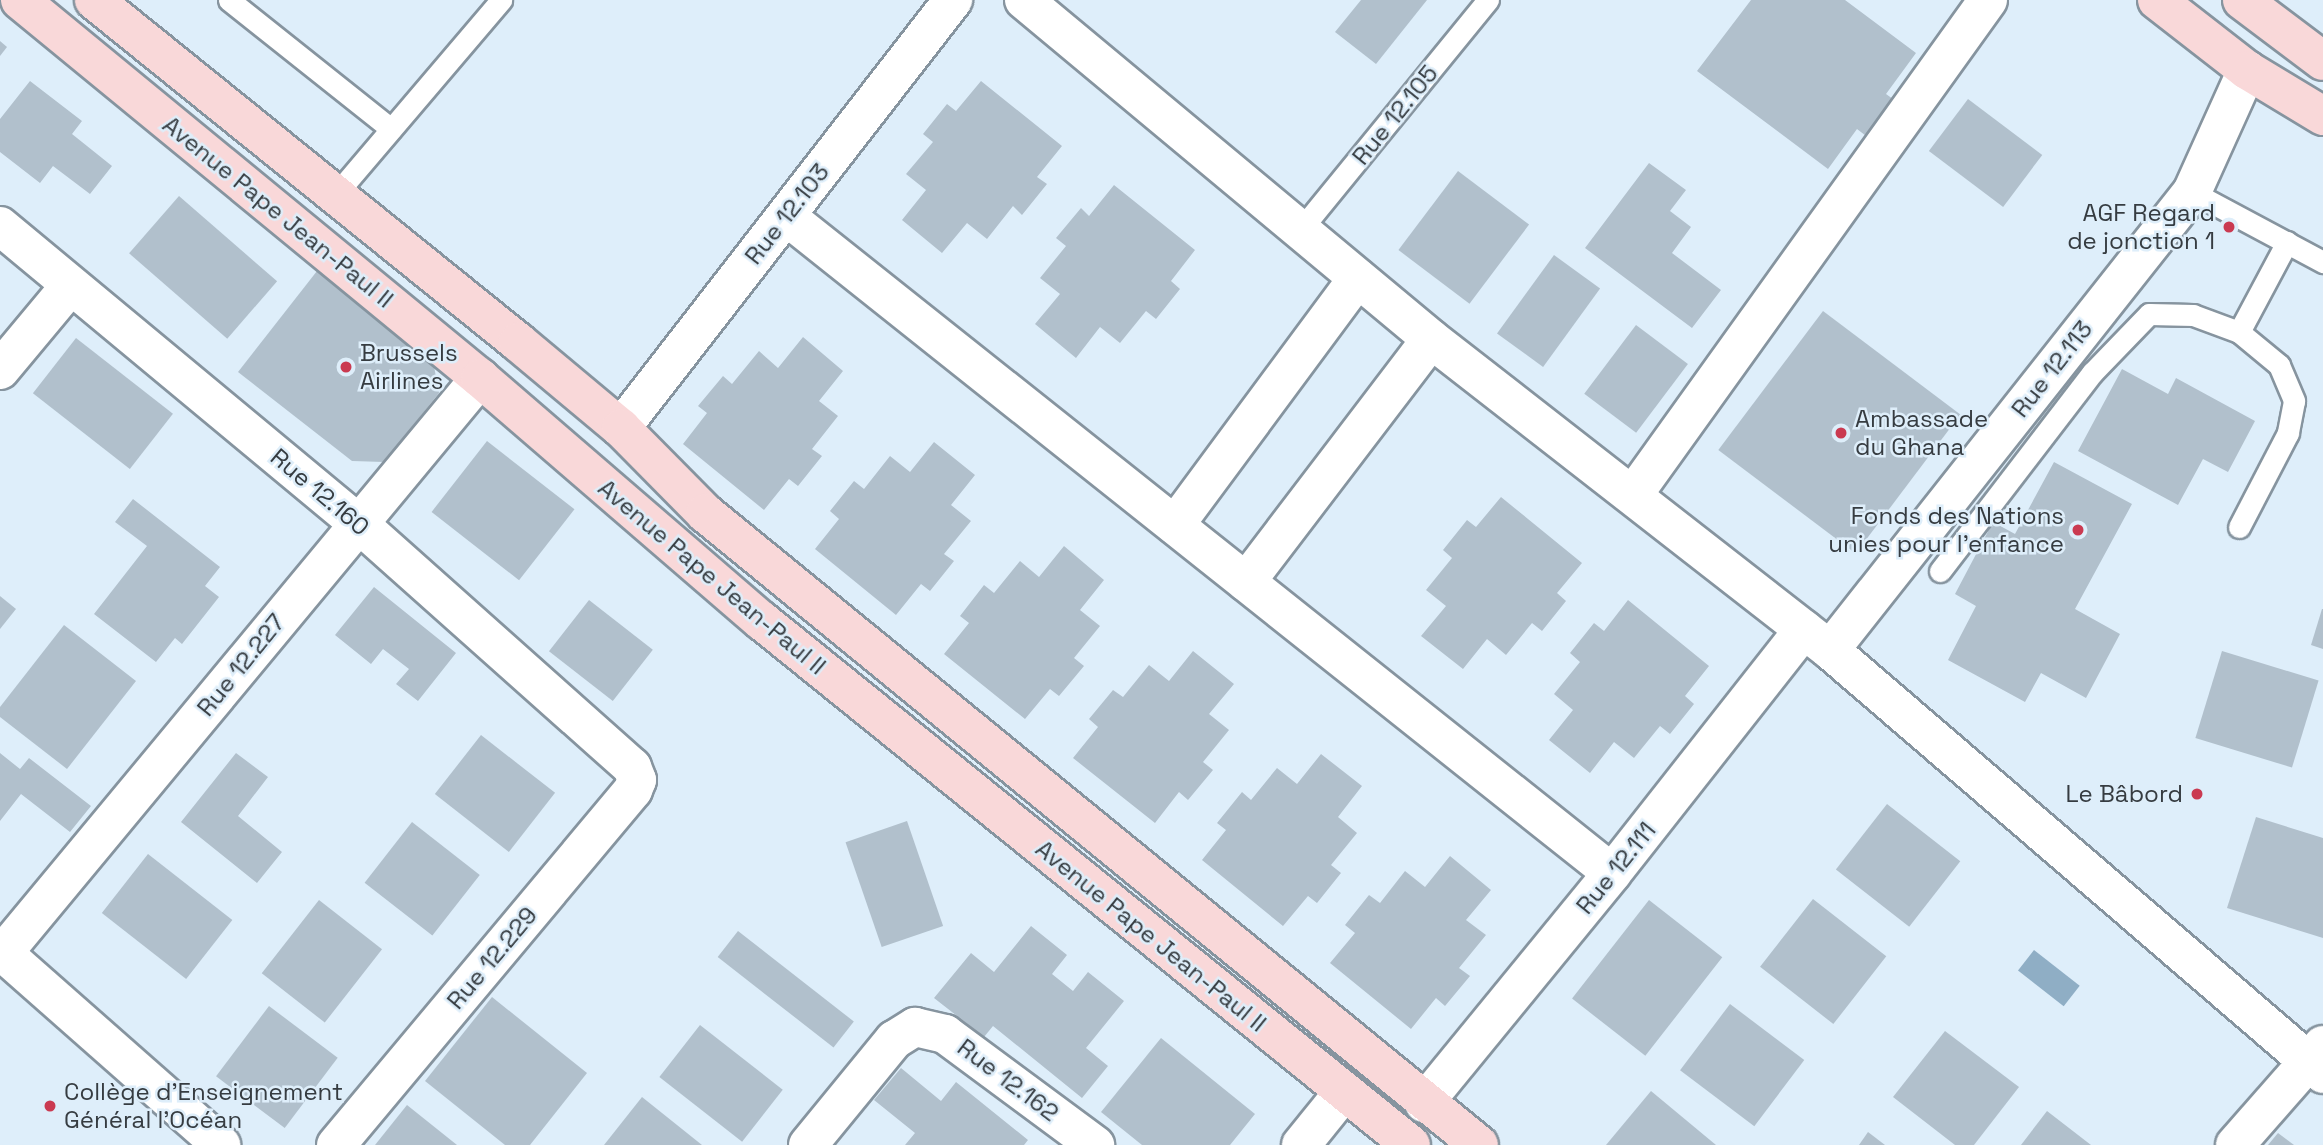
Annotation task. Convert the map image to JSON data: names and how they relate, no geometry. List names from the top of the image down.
{
  "streets": {
    "main road": ["Avenue Pape Jean-Paul II"],
    "street": [
      "Rue 12.103",
      "Rue 12.113",
      "Rue 12.160",
      "Rue 12.227",
      "Rue 12.111",
      "Rue 12.229",
      "Rue 12.162"
    ],
    "lane": ["Rue 12.105"]
  },
  "crossings": [
    ["Avenue Pape Jean-Paul II", "Rue 12.103"],
    ["Avenue Pape Jean-Paul II", "Rue 12.227"],
    ["Avenue Pape Jean-Paul II", "Rue 12.111"],
    ["Rue 12.113", "Rue 12.111"],
    ["Rue 12.160", "Rue 12.227"],
    ["Rue 12.160", "Rue 12.229"]
  ],
  "places": [
    "AGF Regard de jonction 1",
    "Brussels Airlines",
    "Ambassade du Ghana",
    "Fonds des Nations unies pour l’enfance",
    "Le Bâbord",
    "Collège d'Enseignement Général l'Océan"
  ]
}
